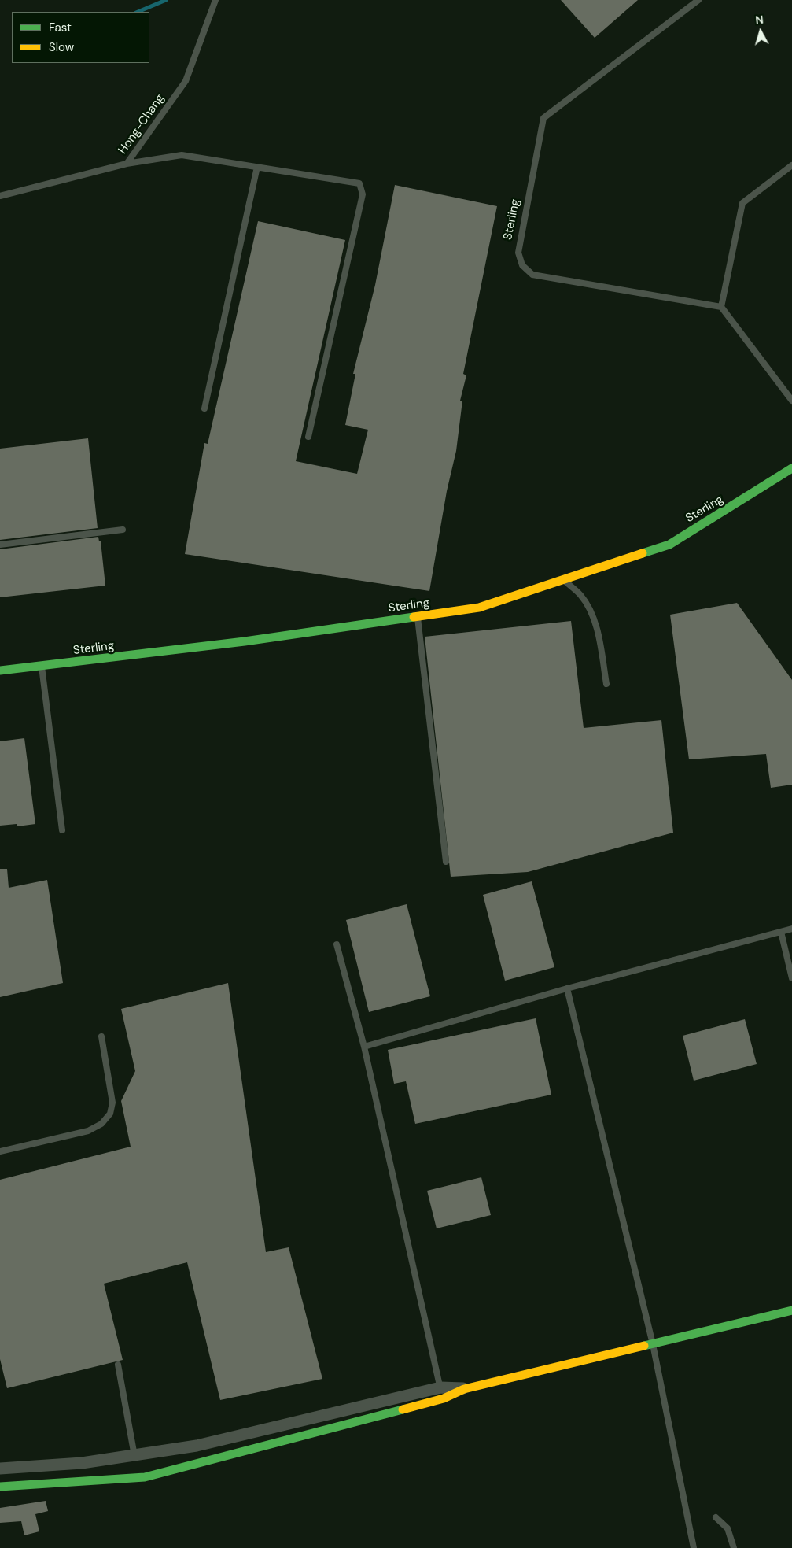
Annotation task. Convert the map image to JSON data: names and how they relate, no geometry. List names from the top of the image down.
{
  "streets": {
    "street": ["Sterling"],
    "lane": ["Hong-Chang"]
  },
  "legend": ["Fast", "Slow"],
  "north": "top"
}
